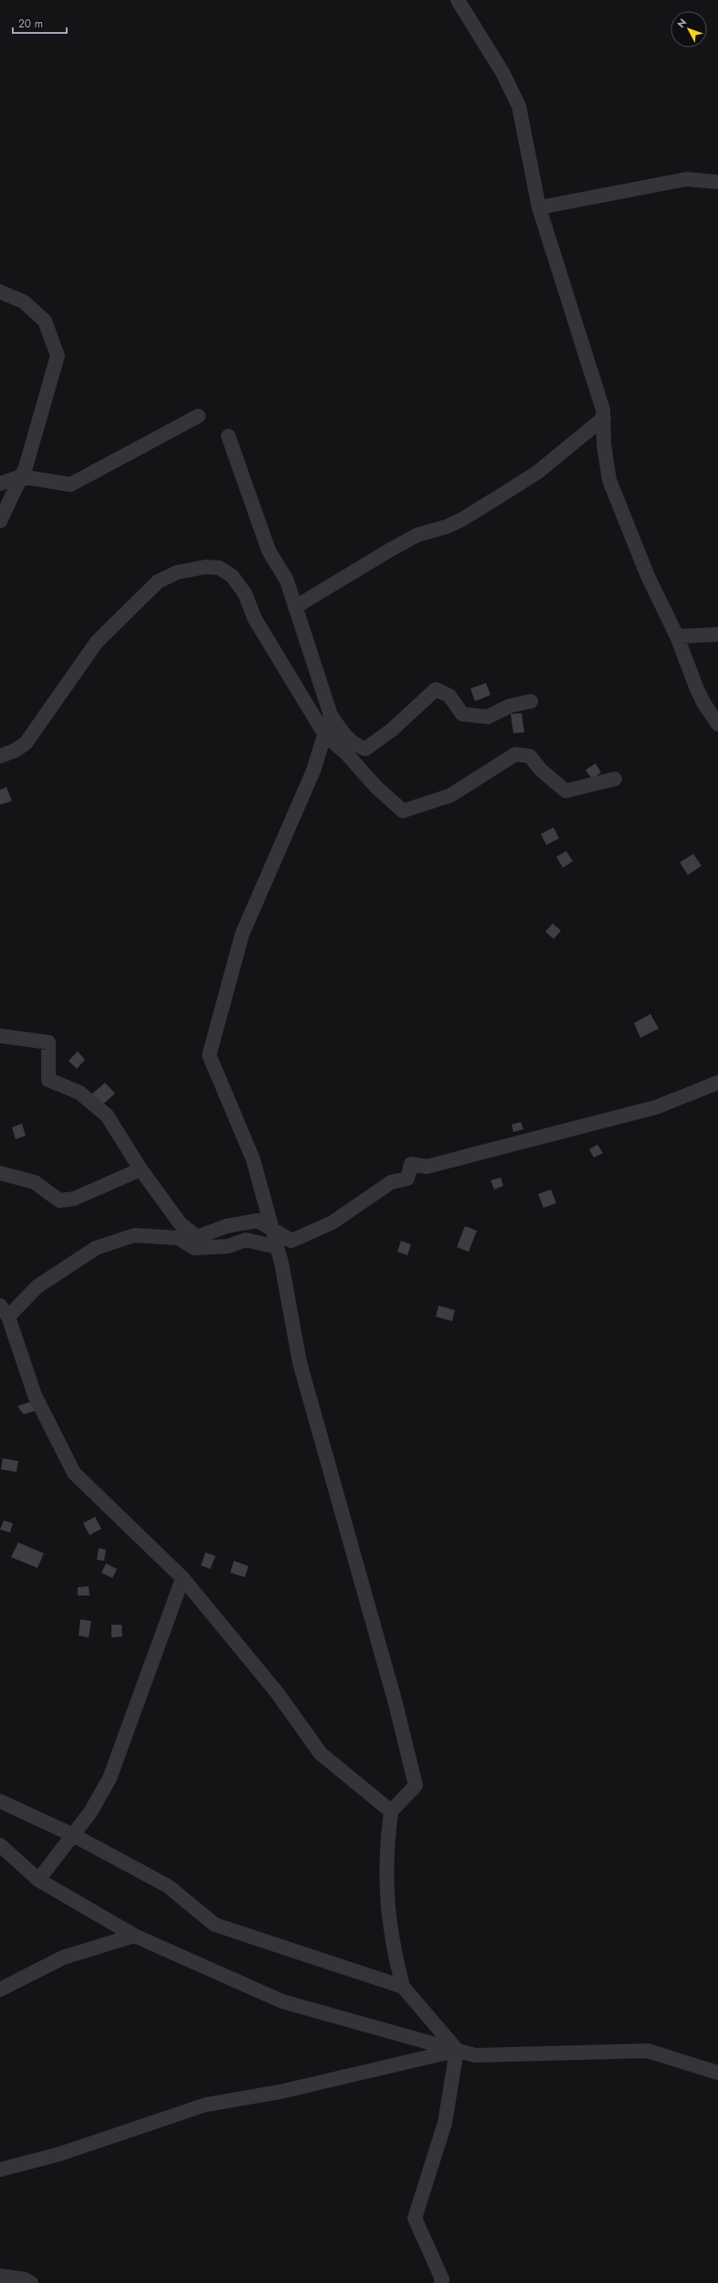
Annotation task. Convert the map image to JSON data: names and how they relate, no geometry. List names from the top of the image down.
{
  "scale_bar": "20 m",
  "north": "top left"
}
